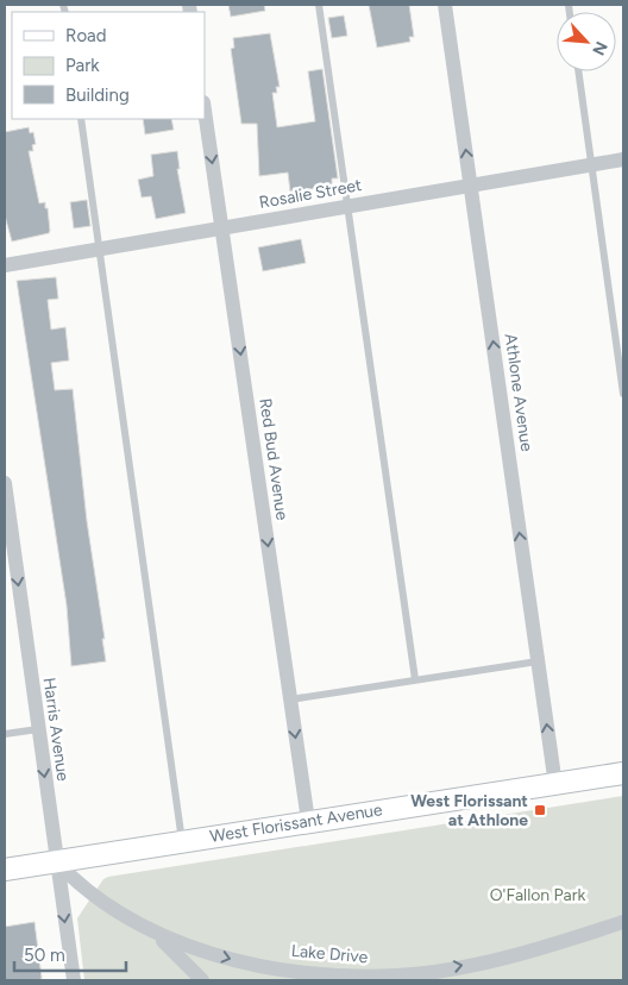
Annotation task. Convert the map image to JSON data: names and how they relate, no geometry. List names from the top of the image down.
{
  "streets": {
    "main road": ["West Florissant Avenue"],
    "street": [
      "Rosalie Street",
      "Athlone Avenue",
      "Red Bud Avenue",
      "Harris Avenue",
      "Lake Drive"
    ]
  },
  "crossings": [
    ["Rosalie Street", "Athlone Avenue"],
    ["Rosalie Street", "Red Bud Avenue"],
    ["Athlone Avenue", "West Florissant Avenue"],
    ["Red Bud Avenue", "West Florissant Avenue"],
    ["Harris Avenue", "West Florissant Avenue"],
    ["Harris Avenue", "Lake Drive"],
    ["West Florissant Avenue", "Lake Drive"]
  ],
  "one_way": [
    "Athlone Avenue",
    "Red Bud Avenue",
    "Harris Avenue",
    "Lake Drive"
  ],
  "parks": ["O'Fallon Park"],
  "places": {
    "transit": ["West Florissant at Athlone"]
  },
  "legend": ["Road", "Park", "Building"],
  "scale_bar": "50 m",
  "north": "bottom right"
}
